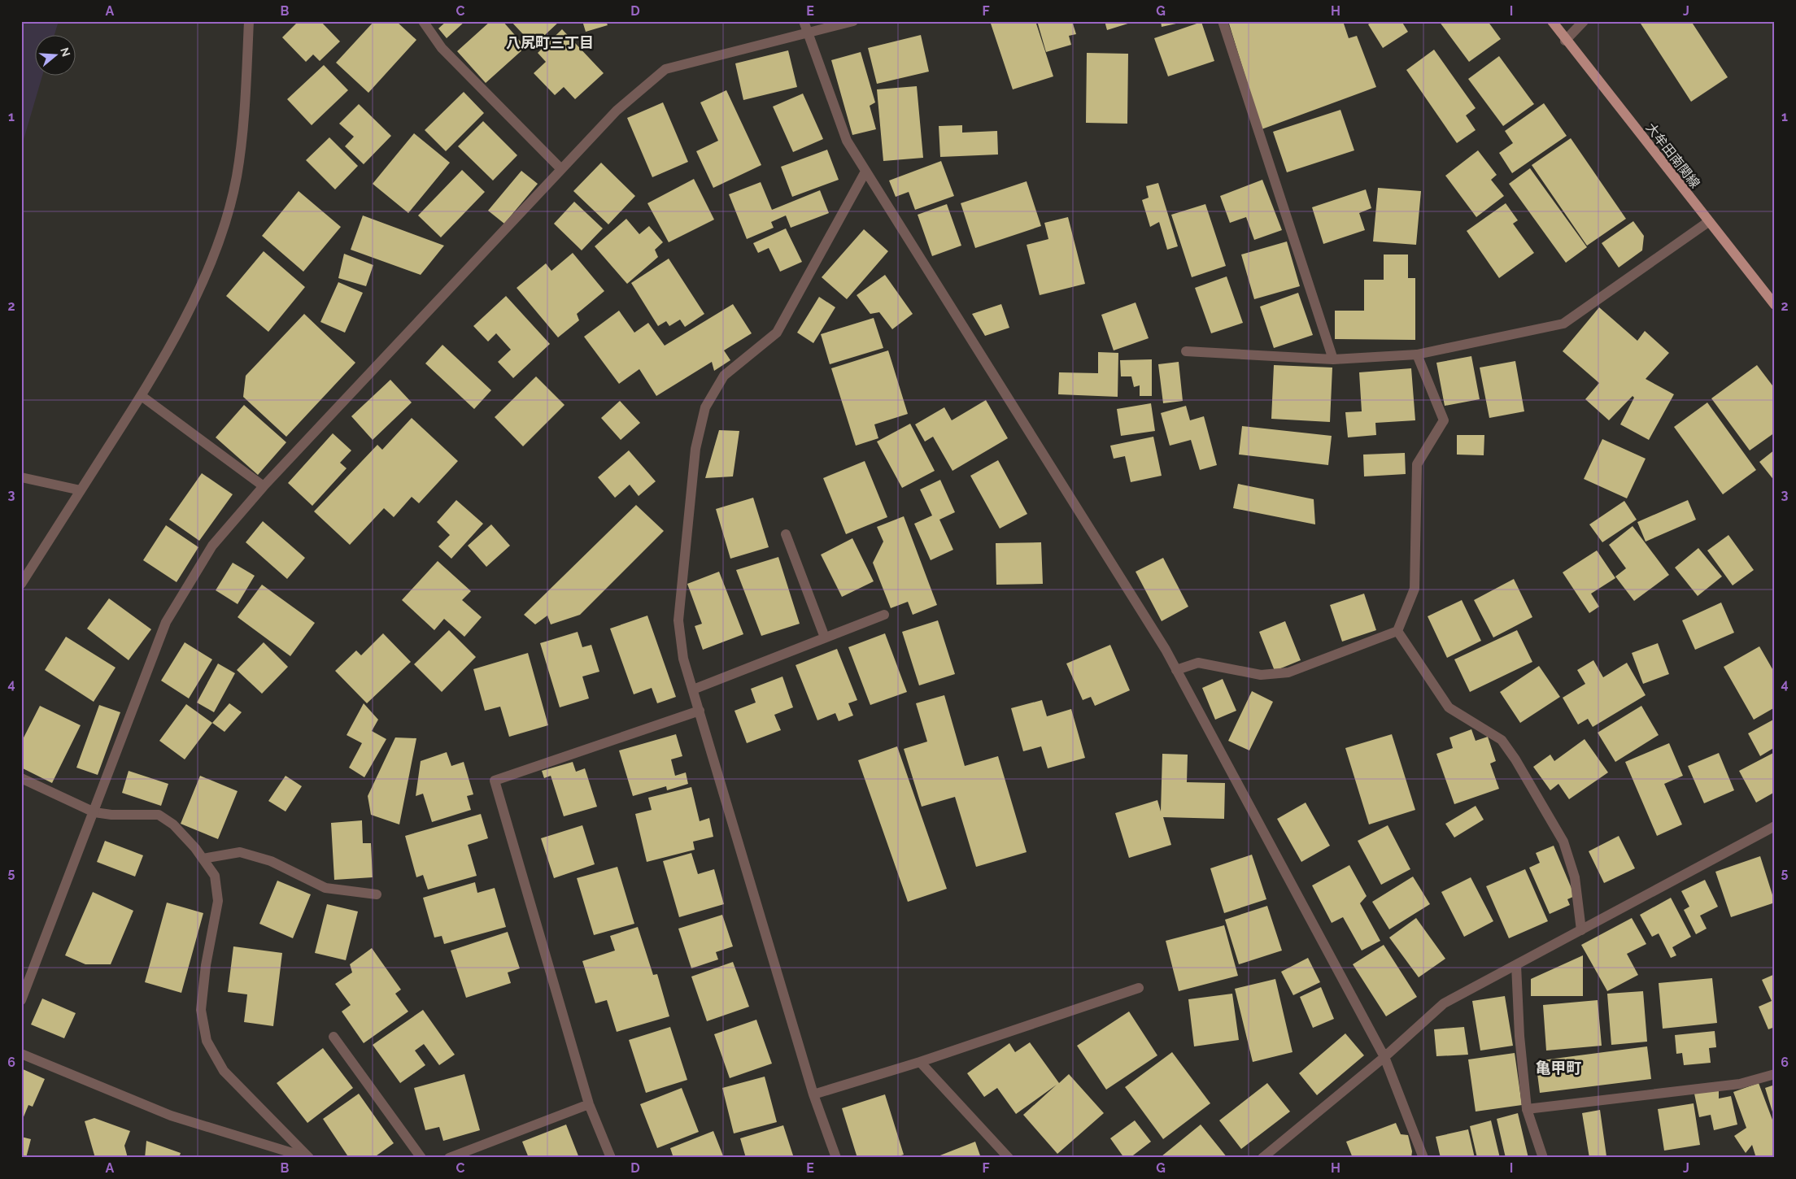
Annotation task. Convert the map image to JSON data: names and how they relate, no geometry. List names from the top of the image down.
{
  "streets": {
    "main road": ["大牟田南関線"]
  },
  "districts": ["八尻町三丁目", "亀甲町"],
  "north": "right",
  "grid": {
    "columns": [
      "A",
      "B",
      "C",
      "D",
      "E",
      "F",
      "G",
      "H",
      "I",
      "J"
    ],
    "rows": [
      "1",
      "2",
      "3",
      "4",
      "5",
      "6"
    ]
  }
}
